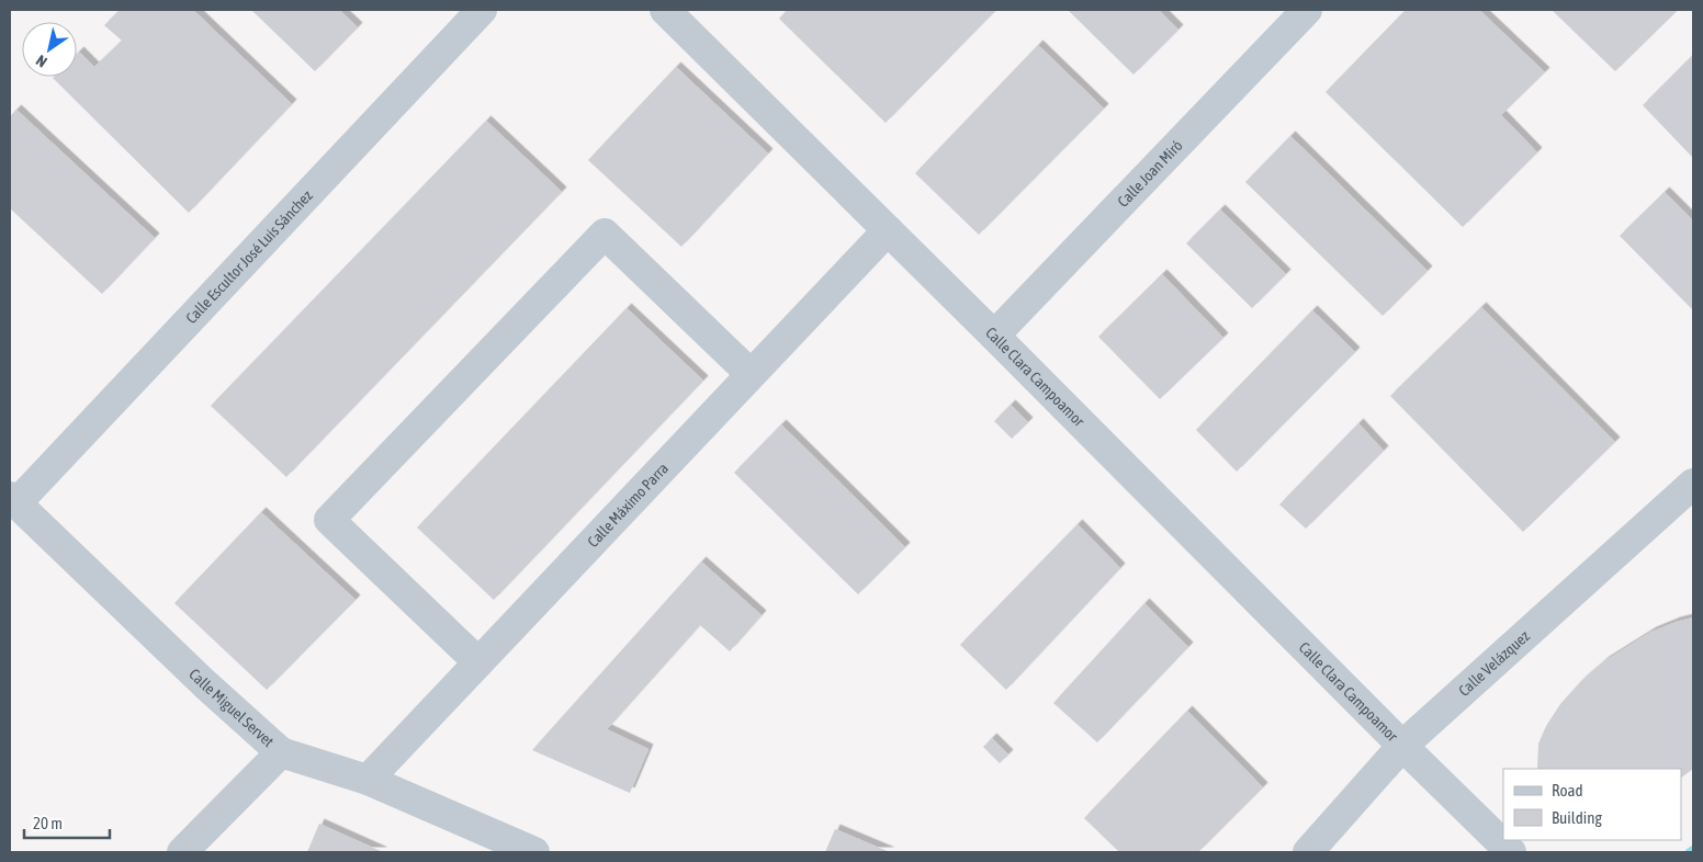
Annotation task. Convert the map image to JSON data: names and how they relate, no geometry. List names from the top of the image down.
{
  "streets": {
    "street": [
      "Calle Joan Miró",
      "Calle Escultor José Luis Sánchez",
      "Calle Clara Campoamor",
      "Calle Máximo Parra",
      "Calle Velázquez",
      "Calle Miguel Servet"
    ]
  },
  "crossings": [
    ["Calle Joan Miró", "Calle Clara Campoamor"],
    ["Calle Escultor José Luis Sánchez", "Calle Miguel Servet"],
    ["Calle Clara Campoamor", "Calle Máximo Parra"],
    ["Calle Clara Campoamor", "Calle Velázquez"],
    ["Calle Máximo Parra", "Calle Miguel Servet"]
  ],
  "legend": ["Road", "Building"],
  "scale_bar": "20 m",
  "north": "bottom left"
}
